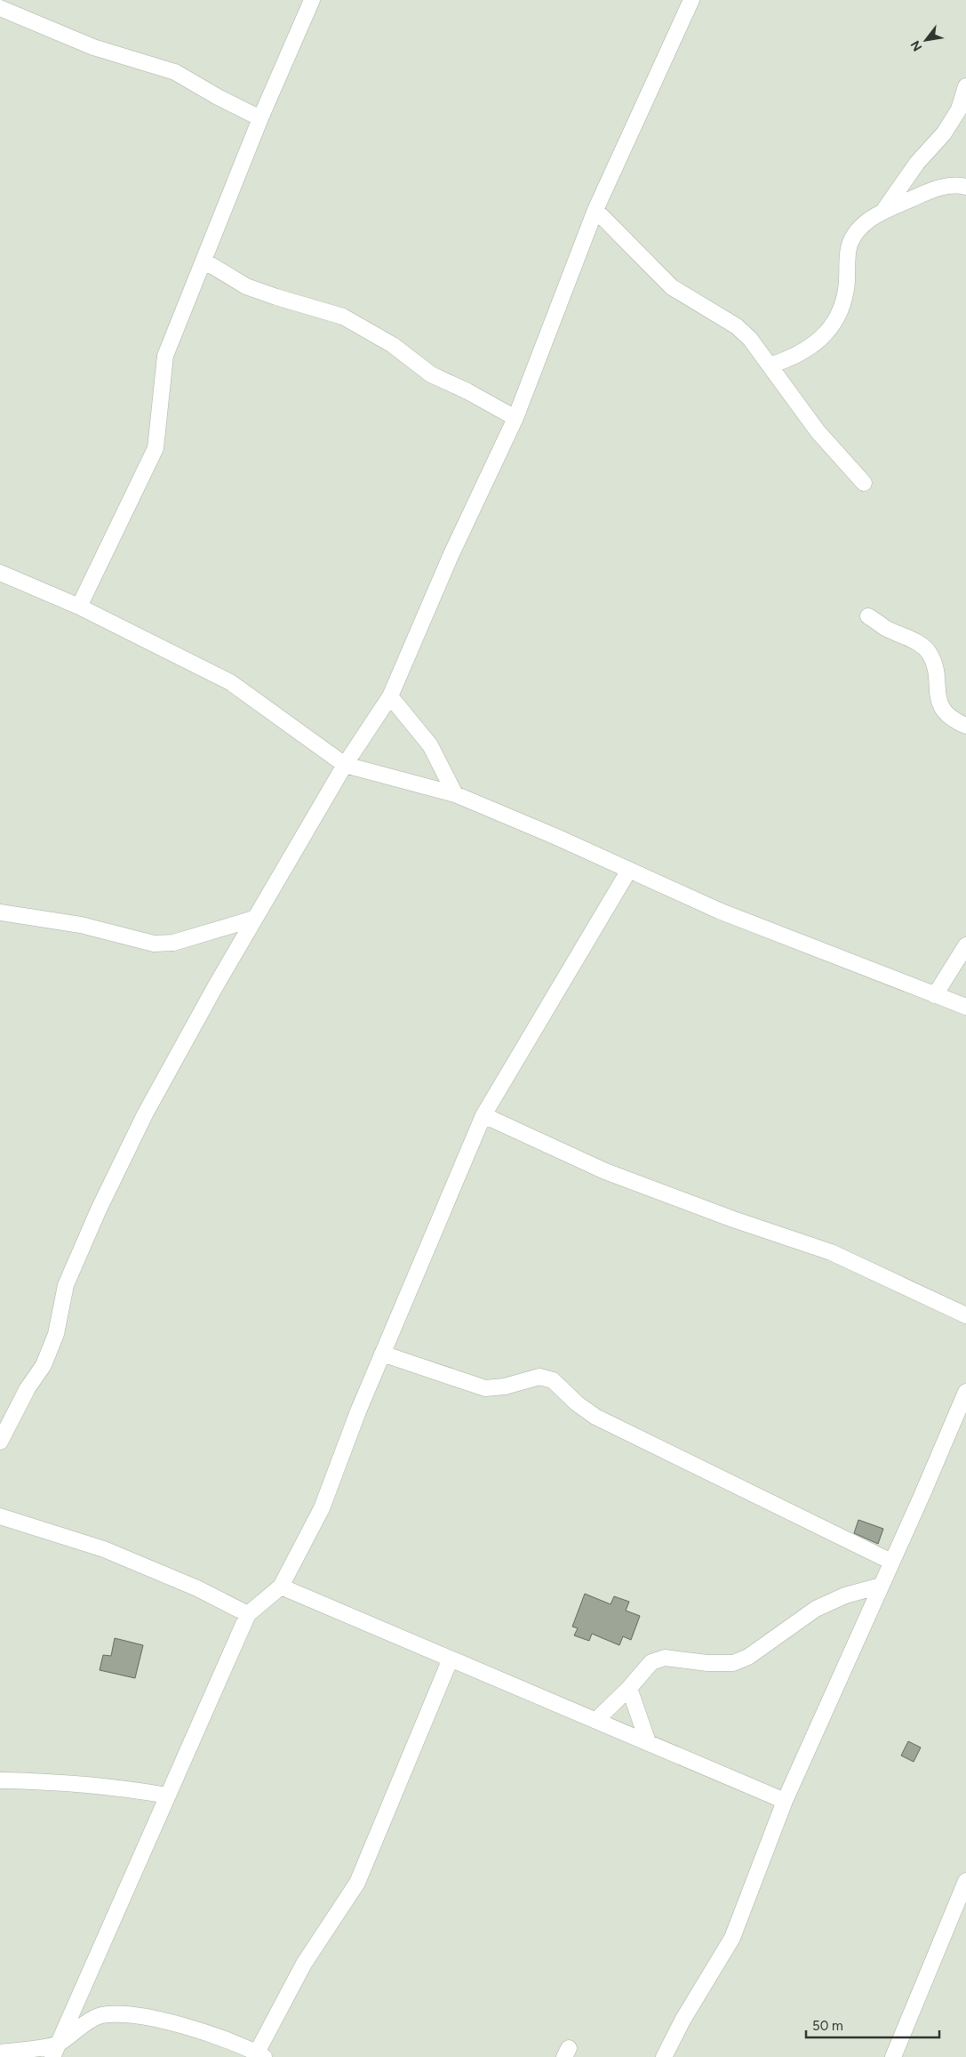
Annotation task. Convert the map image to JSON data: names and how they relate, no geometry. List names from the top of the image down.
{
  "scale_bar": "50 m",
  "north": "bottom left"
}
